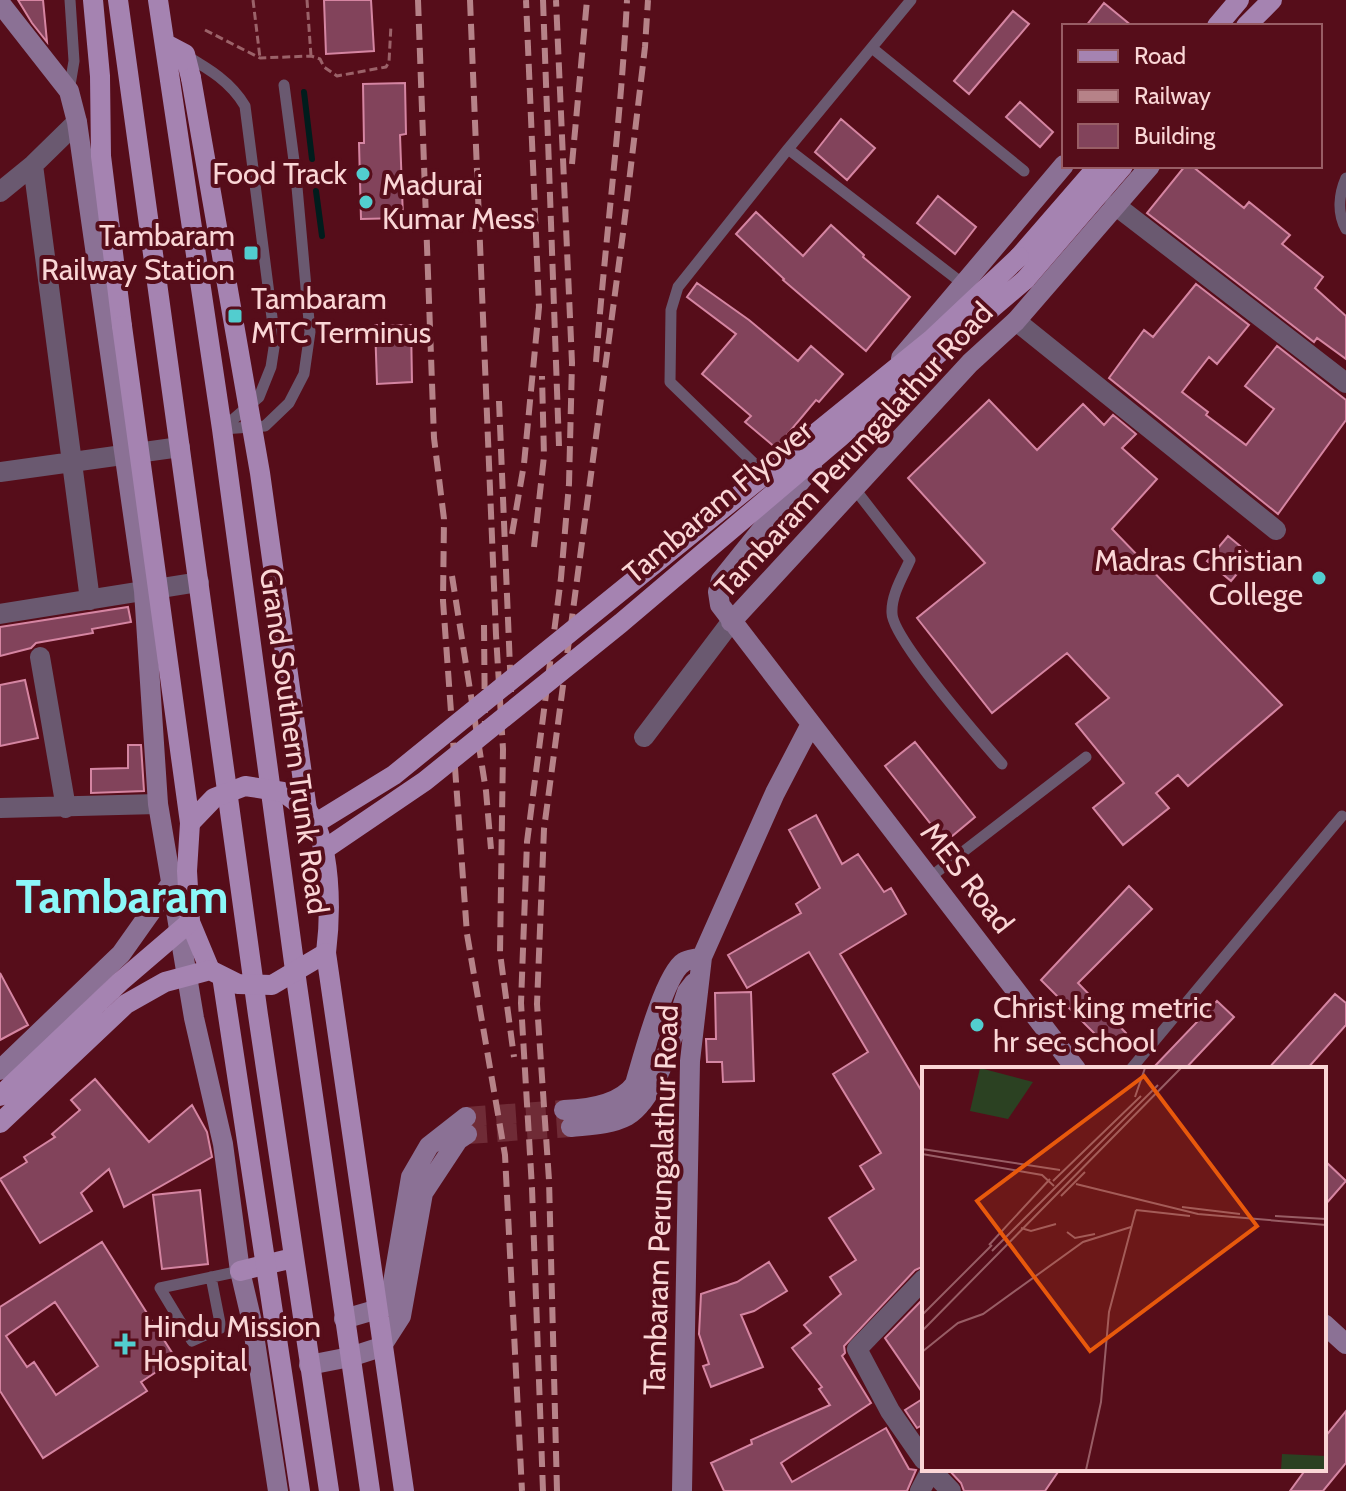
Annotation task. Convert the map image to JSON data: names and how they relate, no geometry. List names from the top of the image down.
{
  "streets": {
    "main road": ["Tambaram Flyover", "Grand Southern Trunk Road"],
    "street": ["Tambaram Perungalathur Road", "MES Road"]
  },
  "crossings": [
    ["Tambaram Perungalathur Road", "MES Road"]
  ],
  "districts": ["Tambaram"],
  "places": {
    "other": [
      "Food Track",
      "Madurai Kumar Mess",
      "Madras Christian College",
      "Christ king metric hr sec school"
    ],
    "transit": ["Tambaram Railway Station", "Tambaram MTC Terminus"],
    "health": ["Hindu Mission Hospital"]
  },
  "legend": ["Road", "Railway", "Building"]
}
